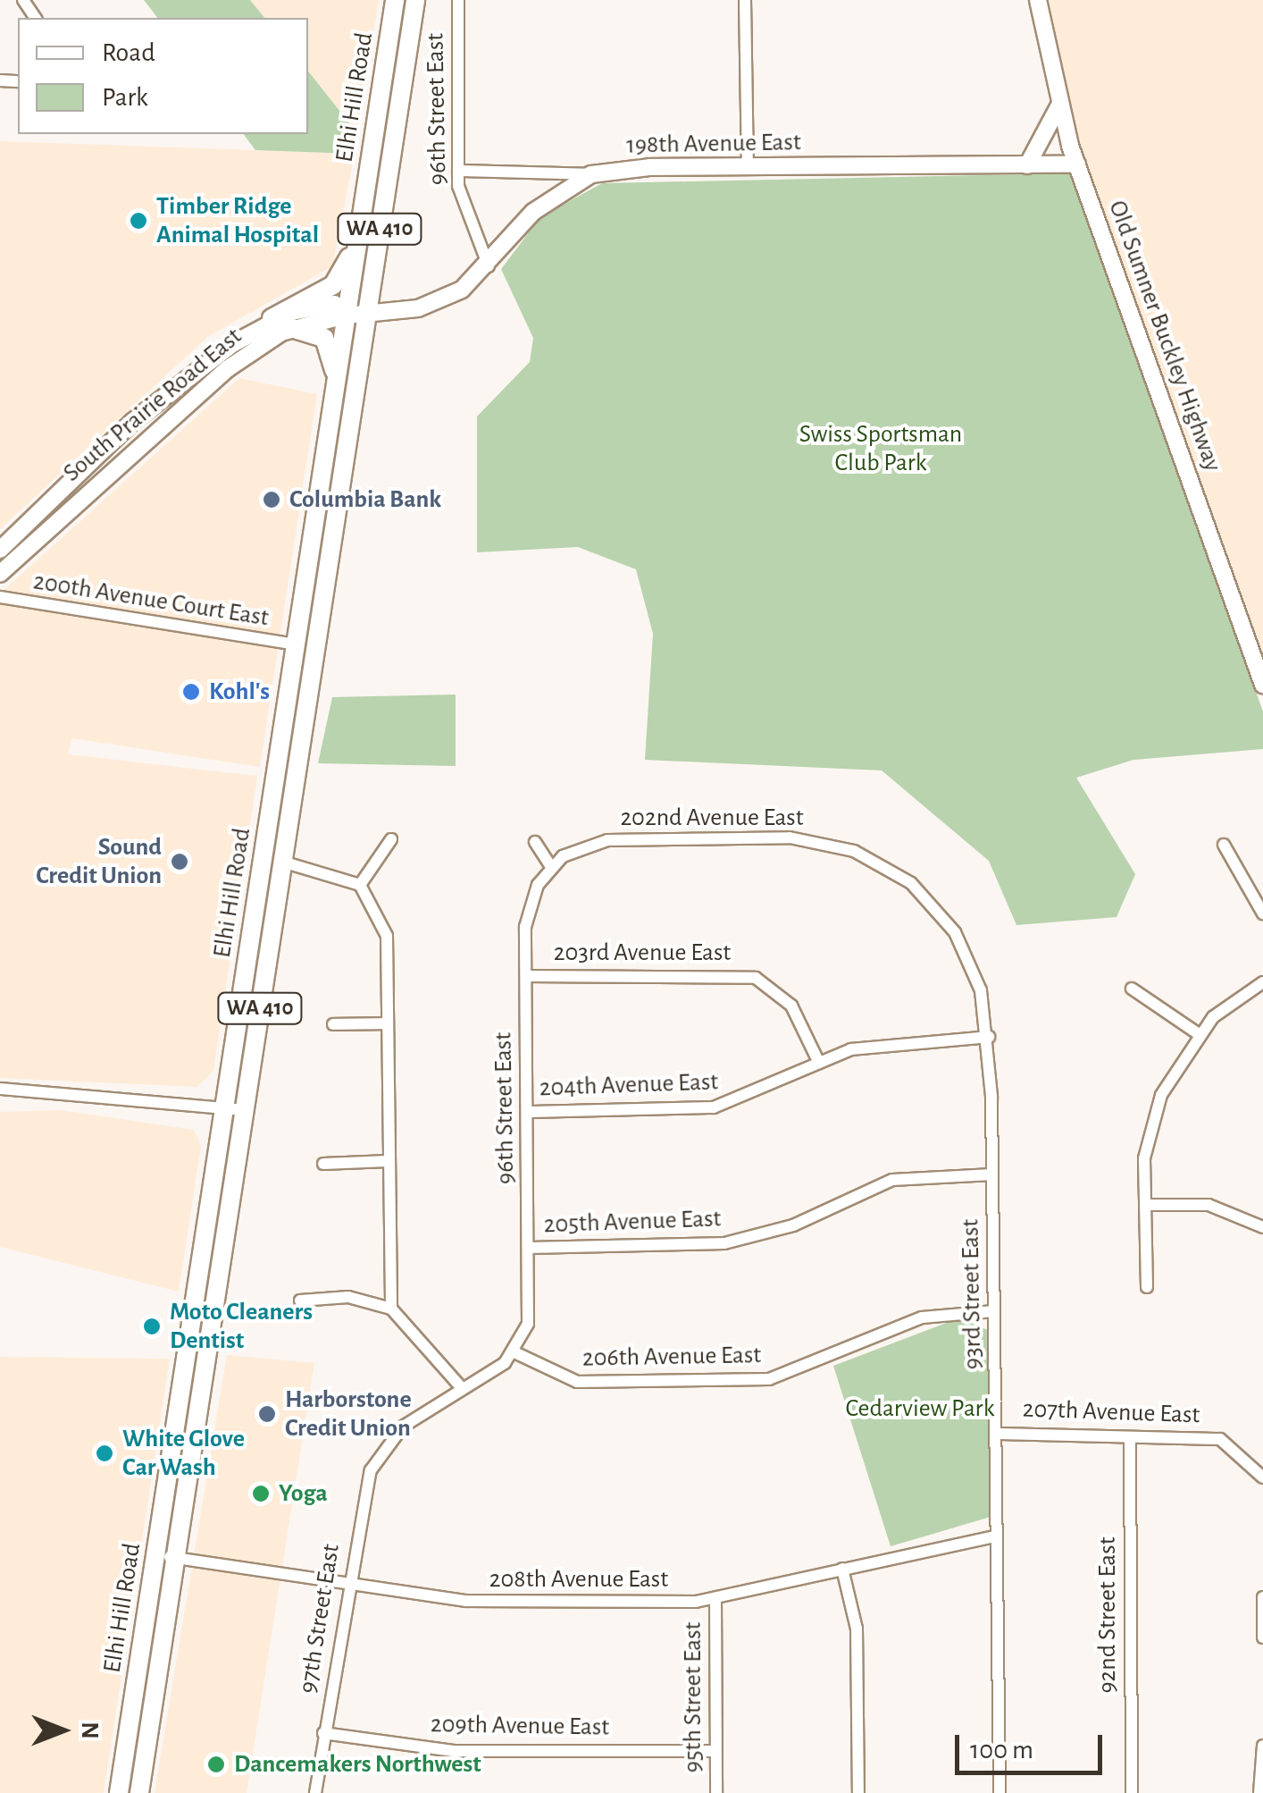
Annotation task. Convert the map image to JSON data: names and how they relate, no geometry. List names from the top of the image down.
{
  "streets": {
    "main road": ["Elhi Hill Road", "WA 410"],
    "street": [
      "96th Street East",
      "198th Avenue East",
      "Old Sumner Buckley Highway",
      "South Prairie Road East",
      "200th Avenue Court East",
      "202nd Avenue East",
      "203rd Avenue East",
      "204th Avenue East",
      "205th Avenue East",
      "93rd Street East",
      "206th Avenue East",
      "207th Avenue East",
      "208th Avenue East",
      "92nd Street East",
      "97th Street East",
      "95th Street East",
      "209th Avenue East"
    ]
  },
  "crossings": [
    ["Elhi Hill Road", "198th Avenue East"],
    ["Elhi Hill Road", "South Prairie Road East"],
    ["Elhi Hill Road", "200th Avenue Court East"],
    ["Elhi Hill Road", "208th Avenue East"],
    ["96th Street East", "198th Avenue East"],
    ["96th Street East", "202nd Avenue East"],
    ["96th Street East", "203rd Avenue East"],
    ["96th Street East", "204th Avenue East"],
    ["96th Street East", "205th Avenue East"],
    ["96th Street East", "206th Avenue East"],
    ["198th Avenue East", "Old Sumner Buckley Highway"],
    ["198th Avenue East", "South Prairie Road East"],
    ["202nd Avenue East", "93rd Street East"],
    ["203rd Avenue East", "204th Avenue East"],
    ["204th Avenue East", "93rd Street East"],
    ["205th Avenue East", "93rd Street East"],
    ["93rd Street East", "206th Avenue East"],
    ["93rd Street East", "207th Avenue East"],
    ["93rd Street East", "208th Avenue East"],
    ["207th Avenue East", "92nd Street East"],
    ["208th Avenue East", "97th Street East"],
    ["208th Avenue East", "95th Street East"],
    ["97th Street East", "209th Avenue East"],
    ["95th Street East", "209th Avenue East"]
  ],
  "parks": ["Swiss Sportsman Club Park", "Cedarview Park"],
  "places": [
    "Timber Ridge Animal Hospital",
    "Columbia Bank",
    "Kohl's",
    "Sound Credit Union",
    "Moto Cleaners Dentist",
    "Harborstone Credit Union",
    "White Glove Car Wash",
    "Yoga",
    "Dancemakers Northwest"
  ],
  "legend": ["Road", "Park"],
  "scale_bar": "100 m",
  "north": "right"
}
